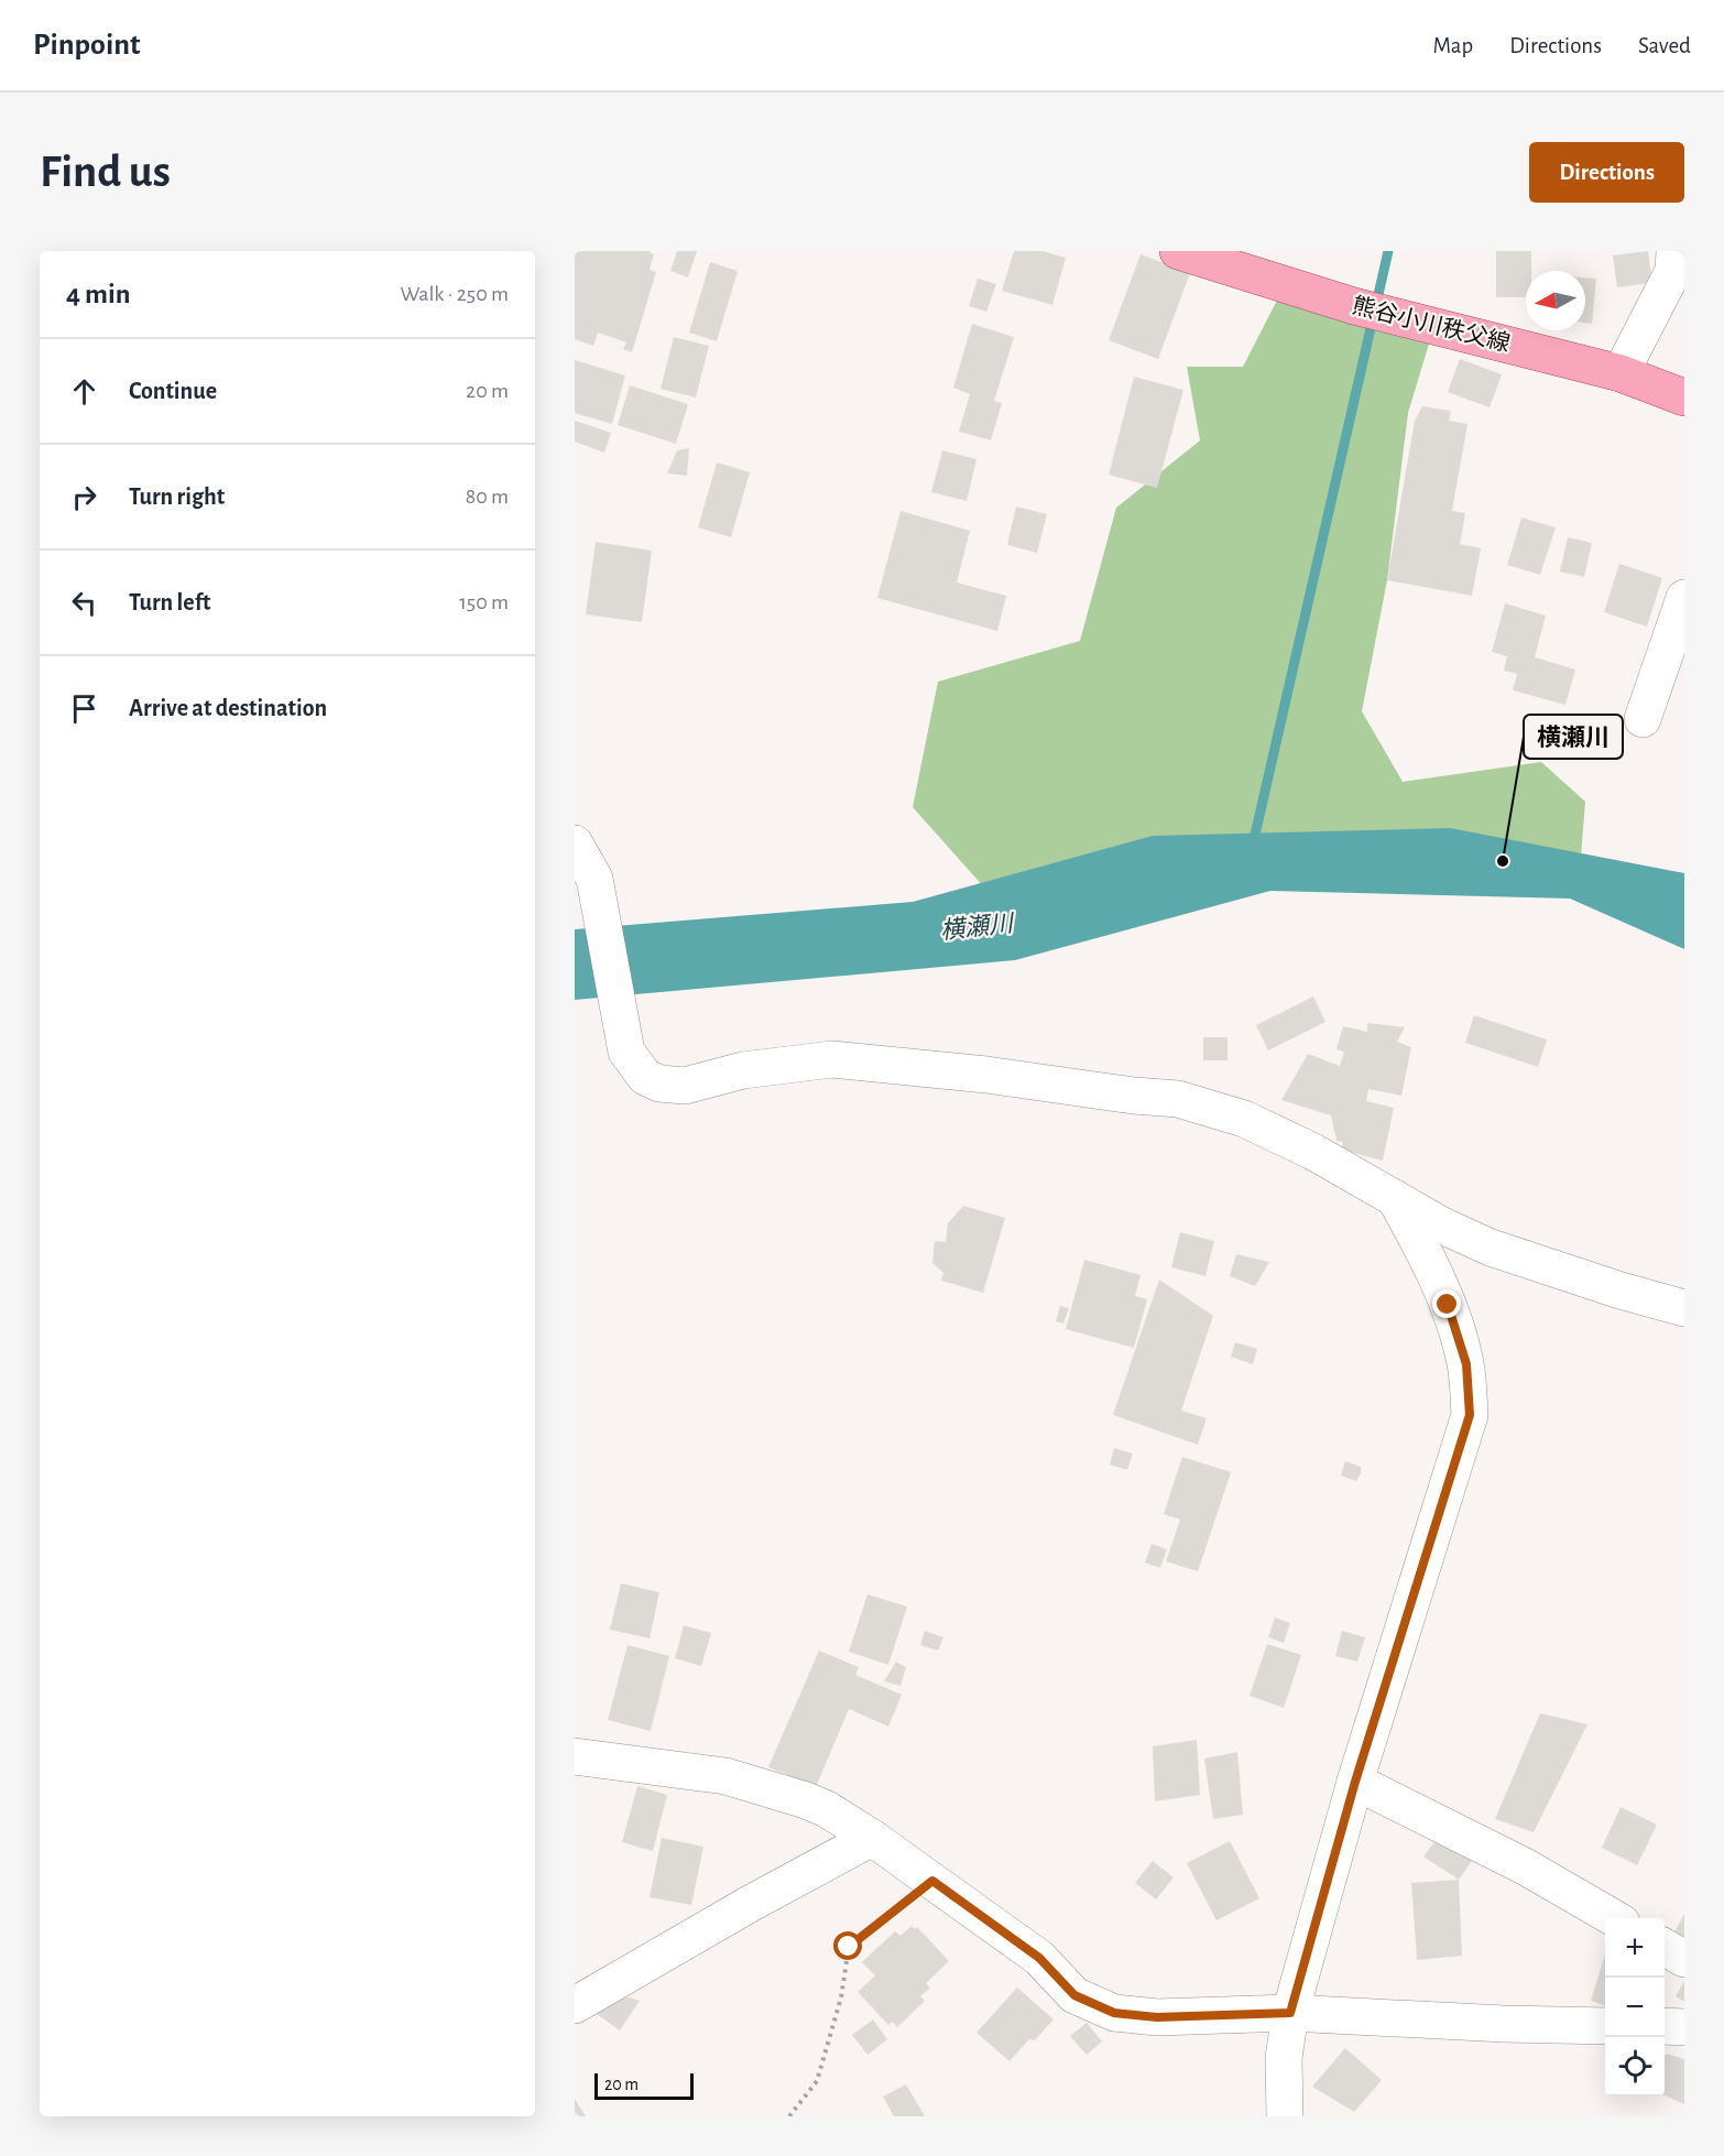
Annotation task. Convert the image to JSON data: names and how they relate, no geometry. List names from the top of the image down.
{
  "streets": {
    "main road": ["熊谷小川秩父線"]
  },
  "water": ["横瀬川"],
  "places": ["横瀬川"],
  "scale_bar": "20 m",
  "north": "left",
  "page": {
    "header": "Pinpoint",
    "nav": ["Map", "Directions", "Saved"],
    "buttons": "Directions",
    "title": "Find us",
    "heading": ["4 min", "Walk · 250 m"],
    "list": [
      ["Continue", "20 m"],
      ["Turn right", "80 m"],
      ["Turn left", "150 m"],
      "Arrive at destination"
    ],
    "map_buttons": ["+", "−"],
    "scale": "20 m"
  }
}
